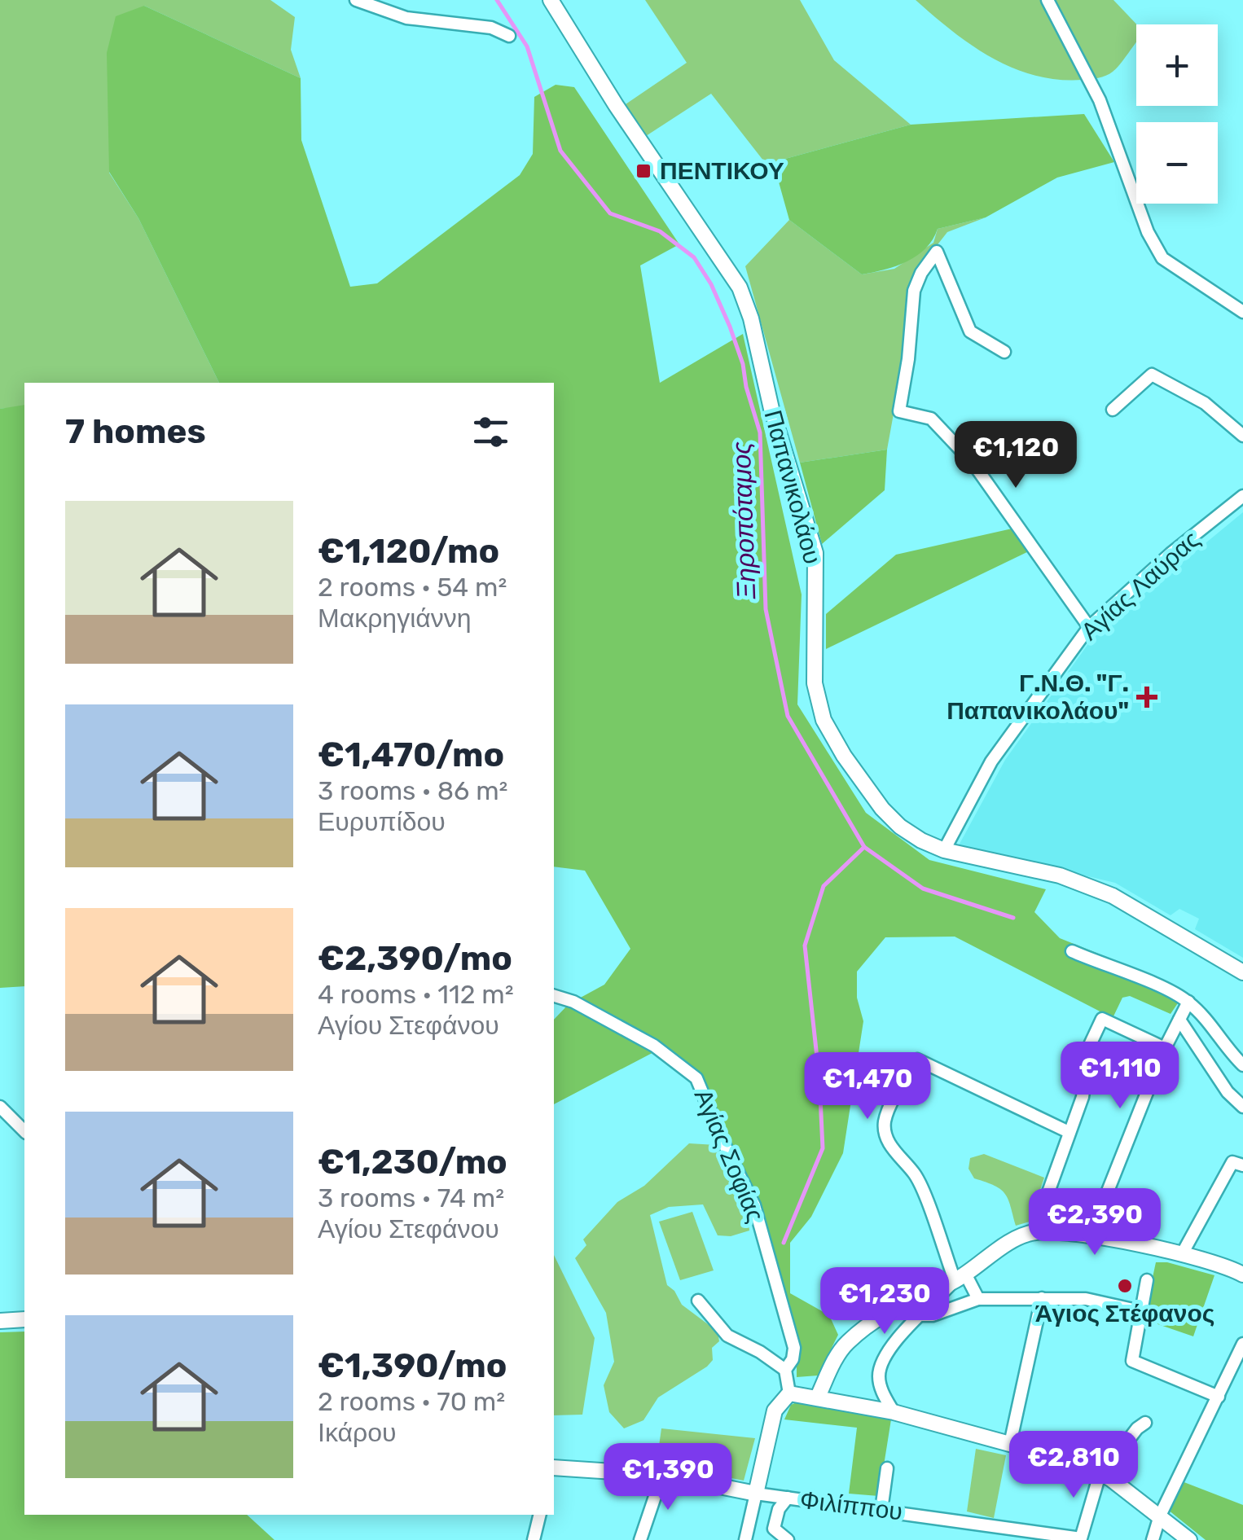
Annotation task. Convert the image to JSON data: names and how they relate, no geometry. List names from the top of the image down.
{
  "streets": {
    "main road": ["Παπανικολάου", "Φιλίππου"],
    "street": ["Αγίας Λαύρας", "Αγίας Σοφίας"]
  },
  "crossings": [
    ["Παπανικολάου", "Αγίας Λαύρας"]
  ],
  "water": ["Ξηροπόταμος"],
  "places": {
    "transit": ["ΠΕΝΤΙΚΟΥ"],
    "health": ["Γ.Ν.Θ. \"Γ. Παπανικολάου\""],
    "other": ["Άγιος Στέφανος"]
  },
  "page": {
    "map_buttons": ["+", "−"],
    "heading": "7 homes",
    "price": [
      "€1,120",
      "€1,110",
      "€1,470",
      "€2,390",
      "€1,230",
      "€2,810",
      "€1,390"
    ],
    "list": [
      {
        "name": "€1,120/mo",
        "note": "2 rooms · 54 m² · Μακρηγιάννη"
      },
      {
        "name": "€1,470/mo",
        "note": "3 rooms · 86 m² · Ευρυπίδου"
      },
      {
        "name": "€2,390/mo",
        "note": "4 rooms · 112 m² · Αγίου Στεφάνου"
      },
      {
        "name": "€1,230/mo",
        "note": "3 rooms · 74 m² · Αγίου Στεφάνου"
      },
      {
        "name": "€1,390/mo",
        "note": "2 rooms · 70 m² · Ικάρου"
      }
    ]
  }
}
